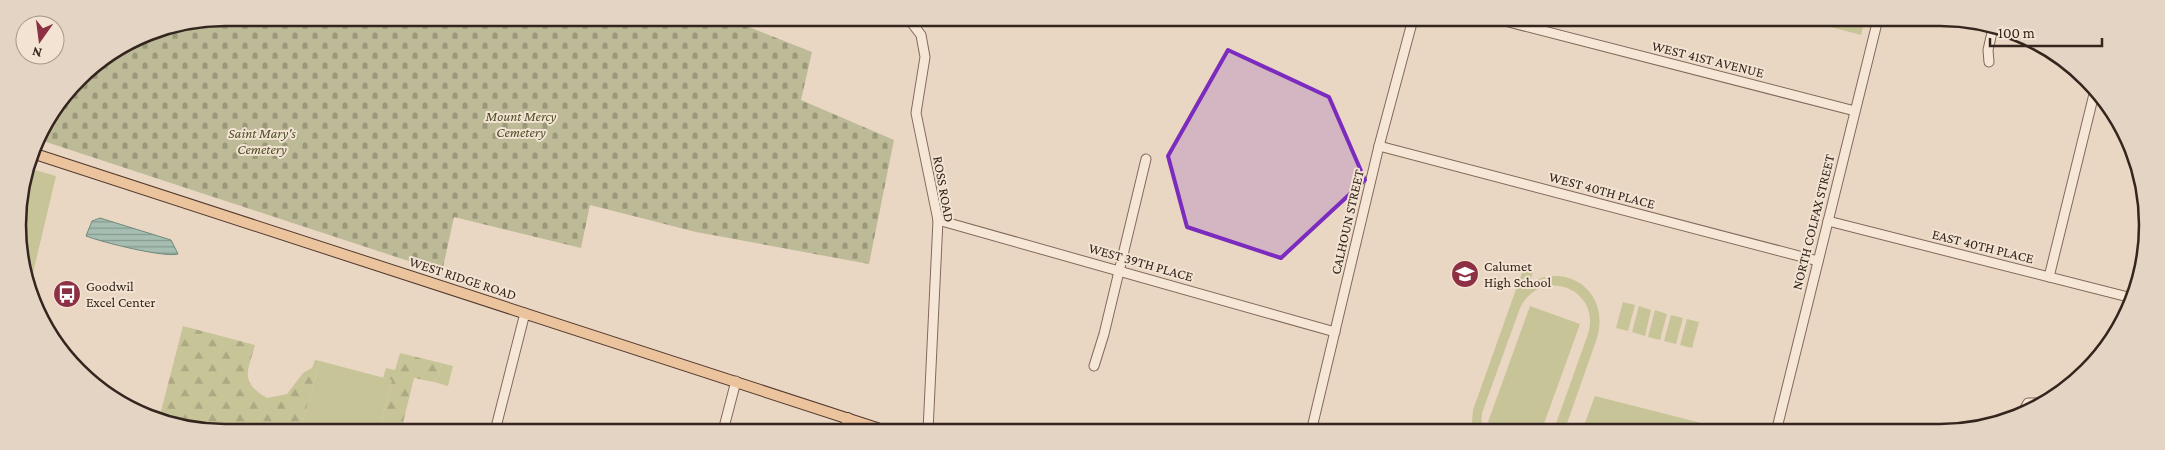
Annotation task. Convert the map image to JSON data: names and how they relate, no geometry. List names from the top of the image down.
{
  "streets": {
    "main road": ["WEST RIDGE ROAD"],
    "street": [
      "WEST 41ST AVENUE",
      "ROSS ROAD",
      "WEST 40TH PLACE",
      "CALHOUN STREET",
      "NORTH COLFAX STREET",
      "EAST 40TH PLACE",
      "WEST 39TH PLACE"
    ]
  },
  "crossings": [
    ["WEST 41ST AVENUE", "NORTH COLFAX STREET"],
    ["ROSS ROAD", "WEST 39TH PLACE"],
    ["WEST 40TH PLACE", "CALHOUN STREET"],
    ["WEST 40TH PLACE", "NORTH COLFAX STREET"],
    ["CALHOUN STREET", "WEST 39TH PLACE"],
    ["NORTH COLFAX STREET", "EAST 40TH PLACE"]
  ],
  "parks": ["Mount Mercy Cemetery", "Saint Mary's Cemetery"],
  "places": {
    "school or university": ["Calumet High School"],
    "bus stop": ["Goodwil Excel Center"]
  },
  "scale_bar": "100 m",
  "north": "bottom"
}
